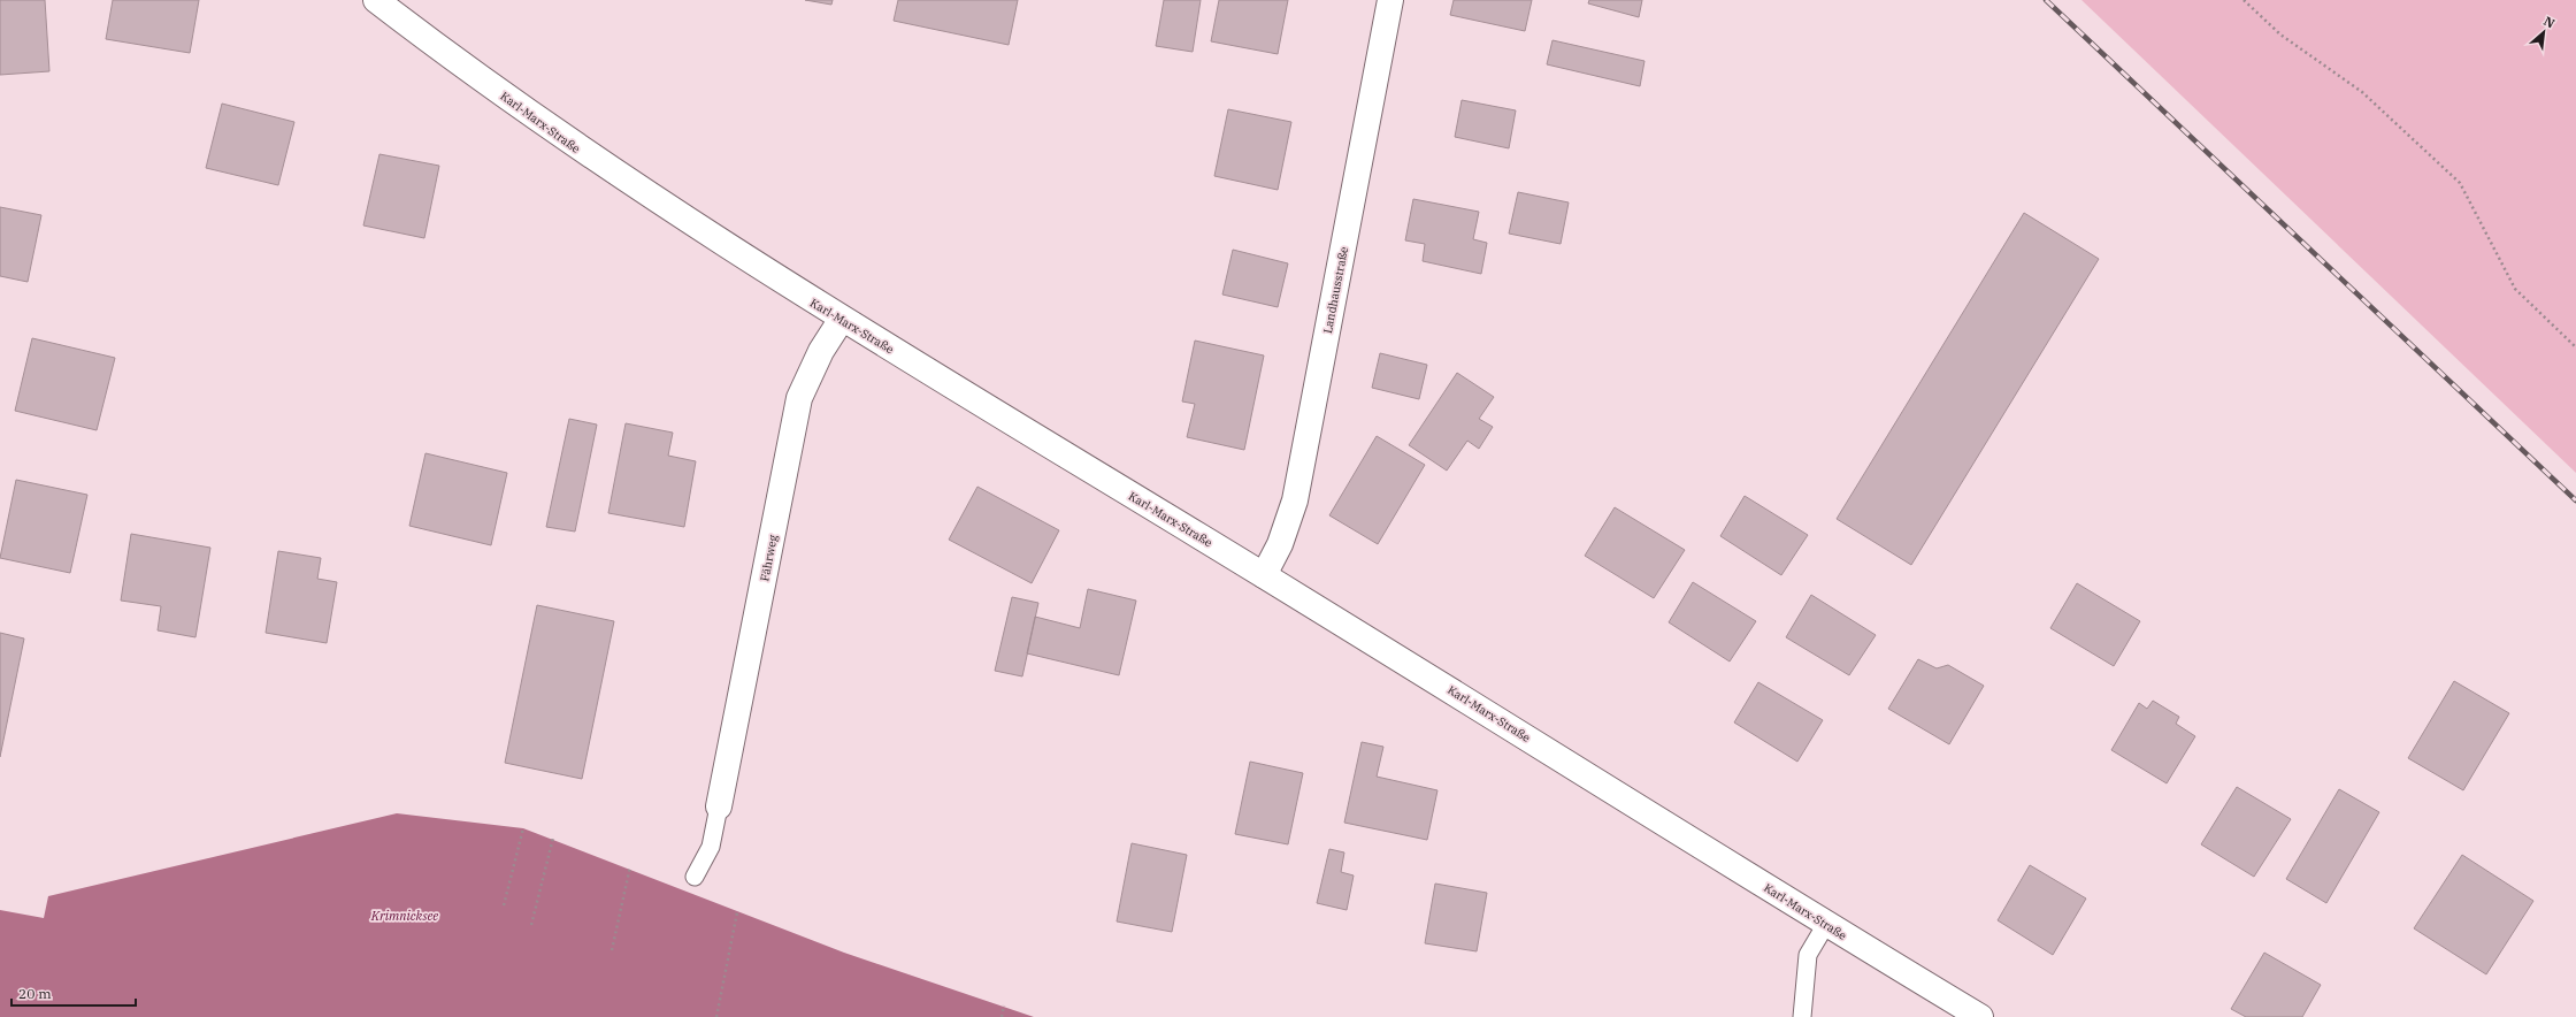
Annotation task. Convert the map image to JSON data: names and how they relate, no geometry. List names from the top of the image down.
{
  "streets": {
    "street": ["Karl-Marx-Straße", "Landhausstraße", "Fährweg"]
  },
  "crossings": [
    ["Karl-Marx-Straße", "Landhausstraße"],
    ["Karl-Marx-Straße", "Fährweg"]
  ],
  "water": ["Krimnicksee"],
  "scale_bar": "20 m",
  "north": "top right"
}
